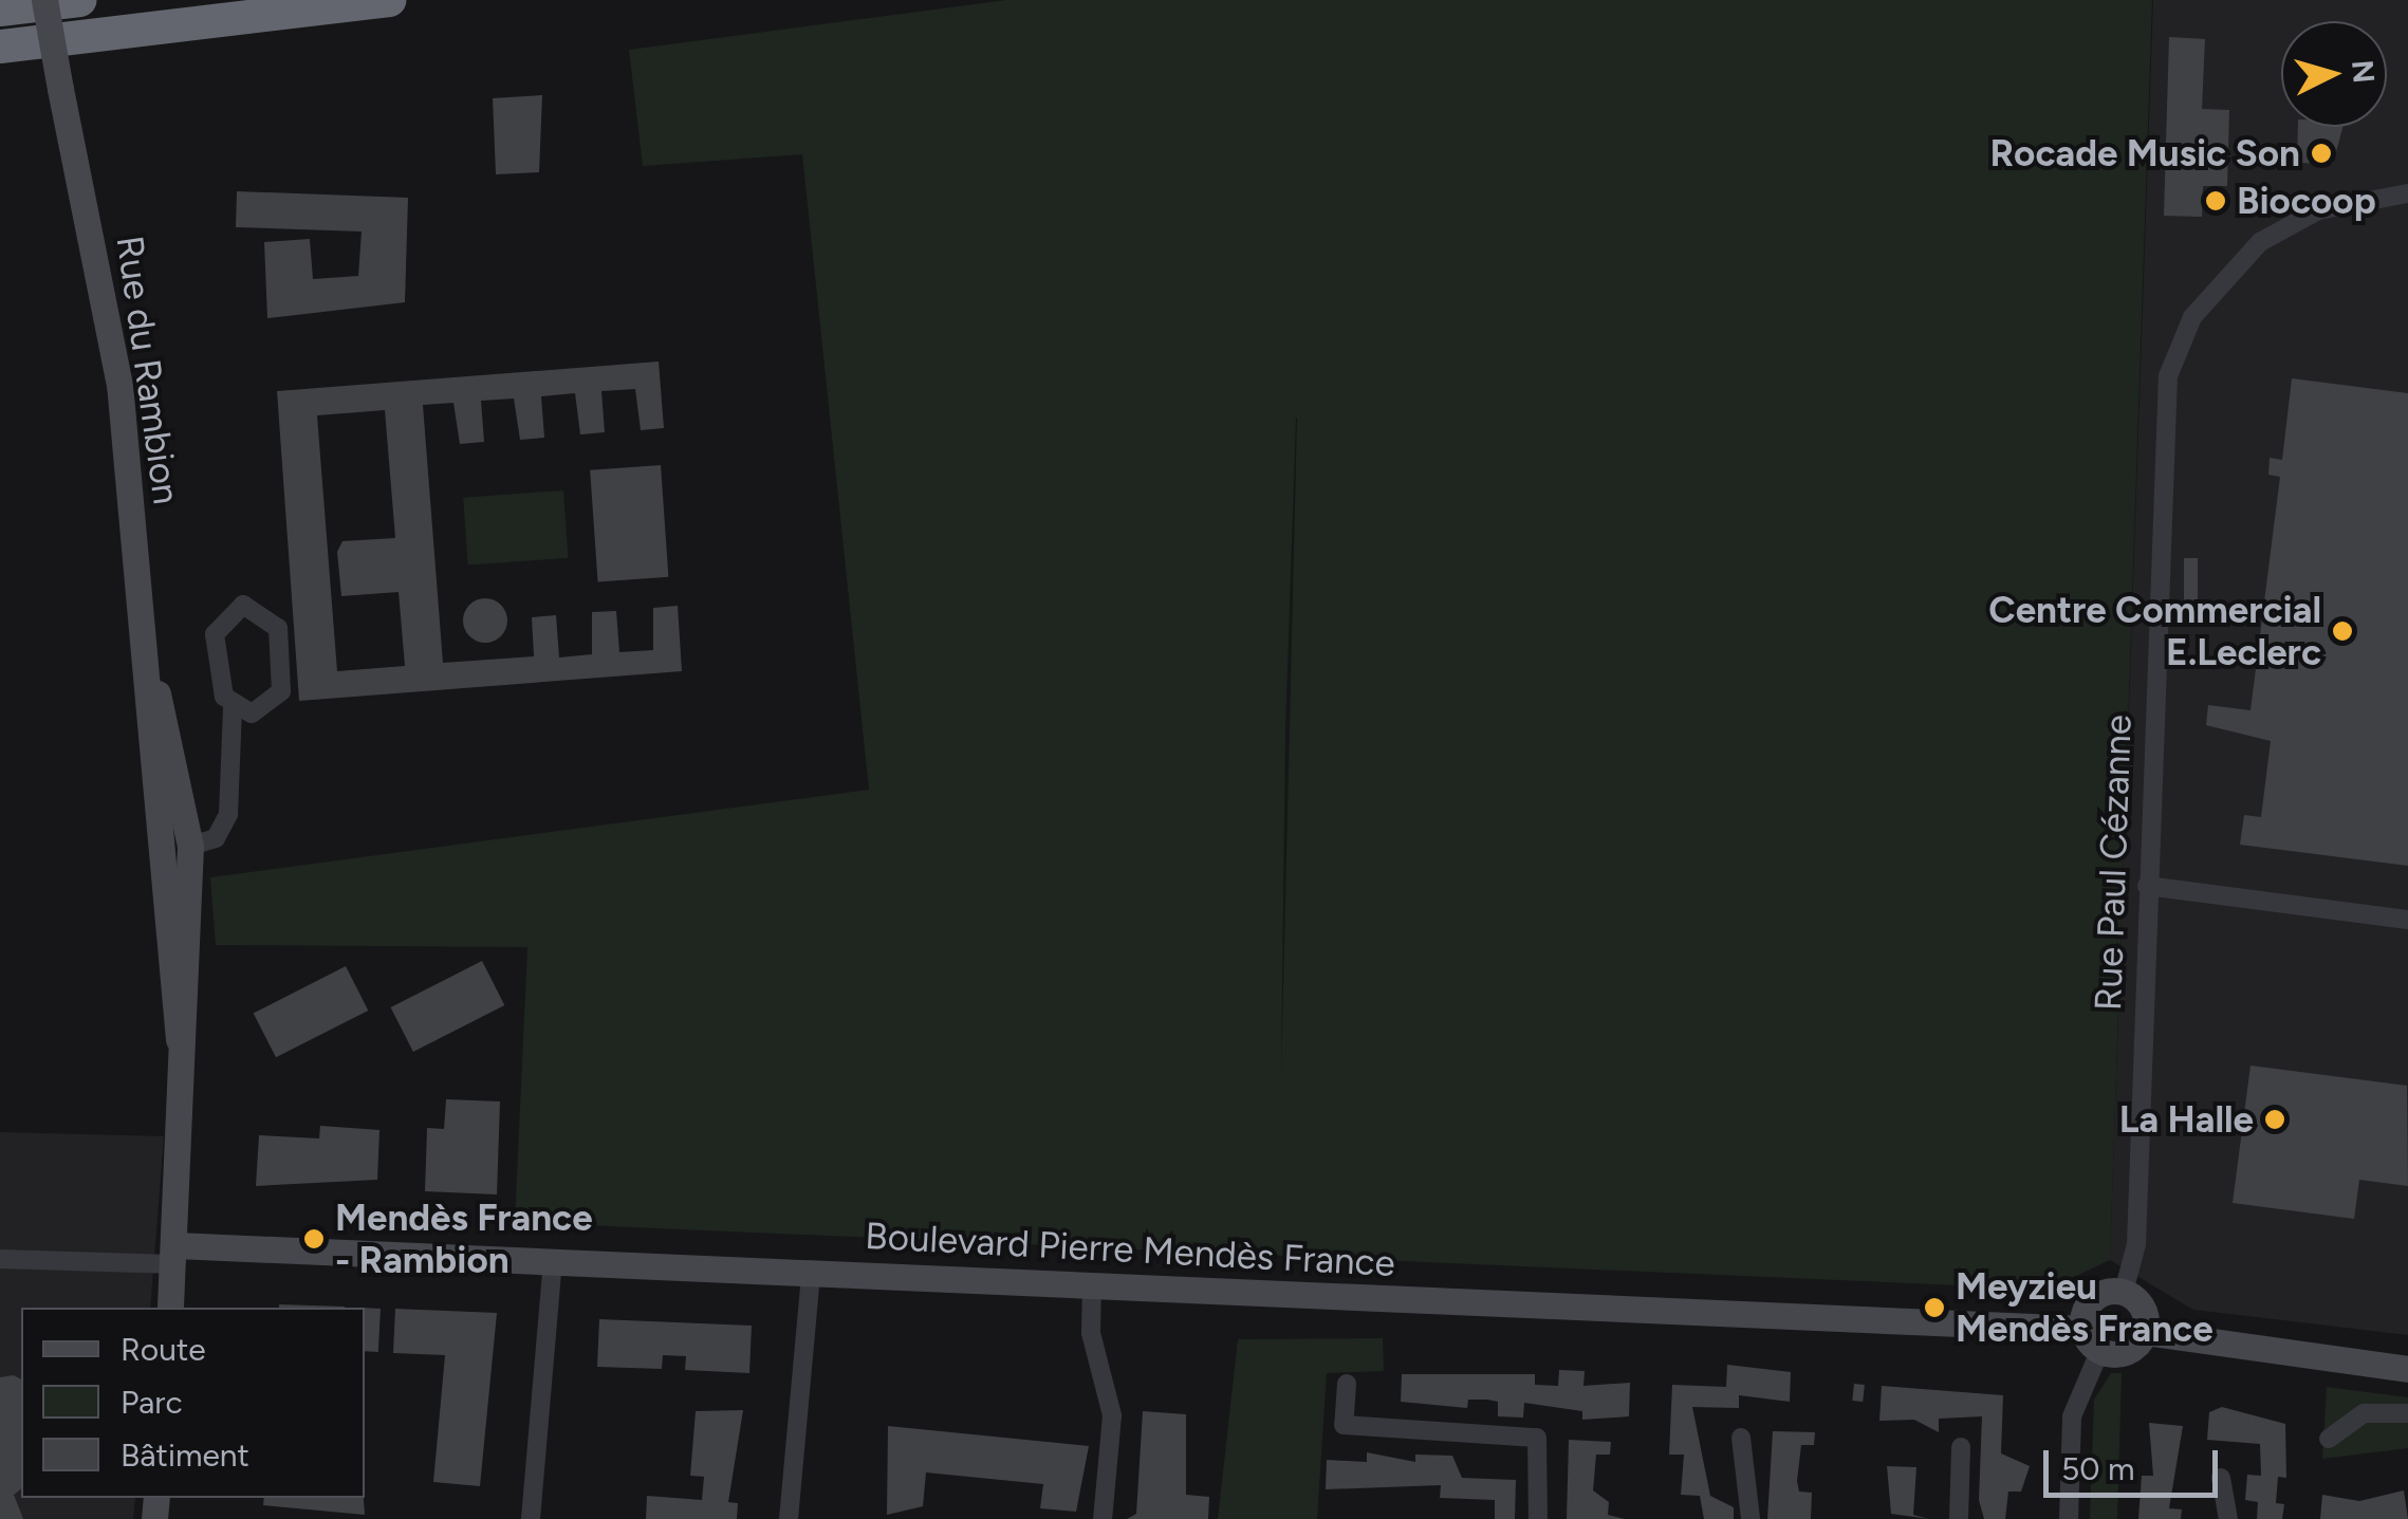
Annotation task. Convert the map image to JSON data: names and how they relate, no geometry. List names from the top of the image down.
{
  "streets": {
    "street": ["Rue du Rambion", "Rue Paul Cézanne", "Boulevard Pierre Mendès France"]
  },
  "crossings": [
    ["Rue du Rambion", "Boulevard Pierre Mendès France"],
    ["Rue Paul Cézanne", "Boulevard Pierre Mendès France"]
  ],
  "places": [
    "Rocade Music Son",
    "Biocoop",
    "Centre Commercial E.Leclerc",
    "La Halle",
    "Mendès France - Rambion",
    "Meyzieu Mendès France"
  ],
  "legend": ["Route", "Parc", "Bâtiment"],
  "scale_bar": "50 m",
  "north": "right"
}
